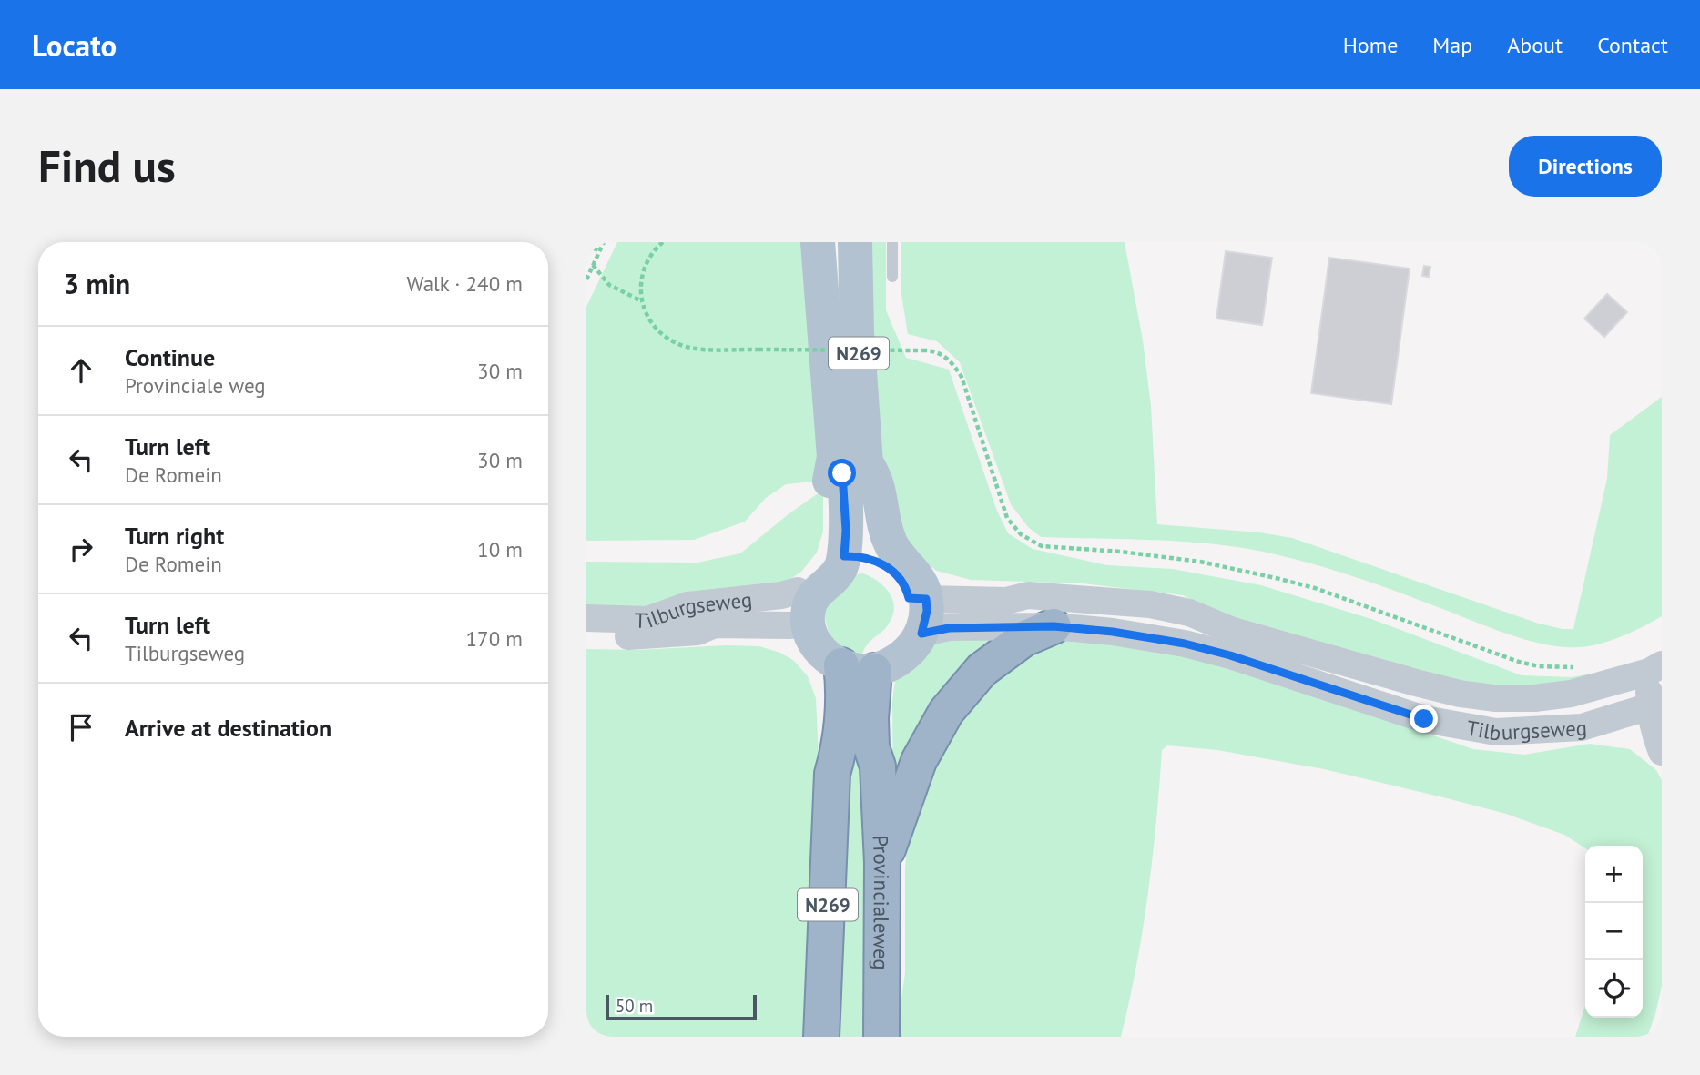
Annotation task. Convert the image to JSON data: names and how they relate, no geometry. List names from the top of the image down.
{
  "streets": {
    "highway": ["N269", "Provincialeweg"],
    "street": ["Tilburgseweg"]
  },
  "crossings": [
    ["N269", "Tilburgseweg"],
    ["N269", "Provincialeweg"]
  ],
  "scale_bar": "50 m",
  "page": {
    "header": "Locato",
    "nav": [
      "Home",
      "Map",
      "About",
      "Contact"
    ],
    "buttons": "Directions",
    "title": "Find us",
    "heading": ["3 min", "Walk · 240 m"],
    "list": [
      ["Continue", "Provinciale weg", "30 m"],
      ["Turn left", "De Romein", "30 m"],
      ["Turn right", "De Romein", "10 m"],
      ["Turn left", "Tilburgseweg", "170 m"],
      "Arrive at destination"
    ],
    "map_buttons": ["+", "−"],
    "scale": "50 m"
  }
}
